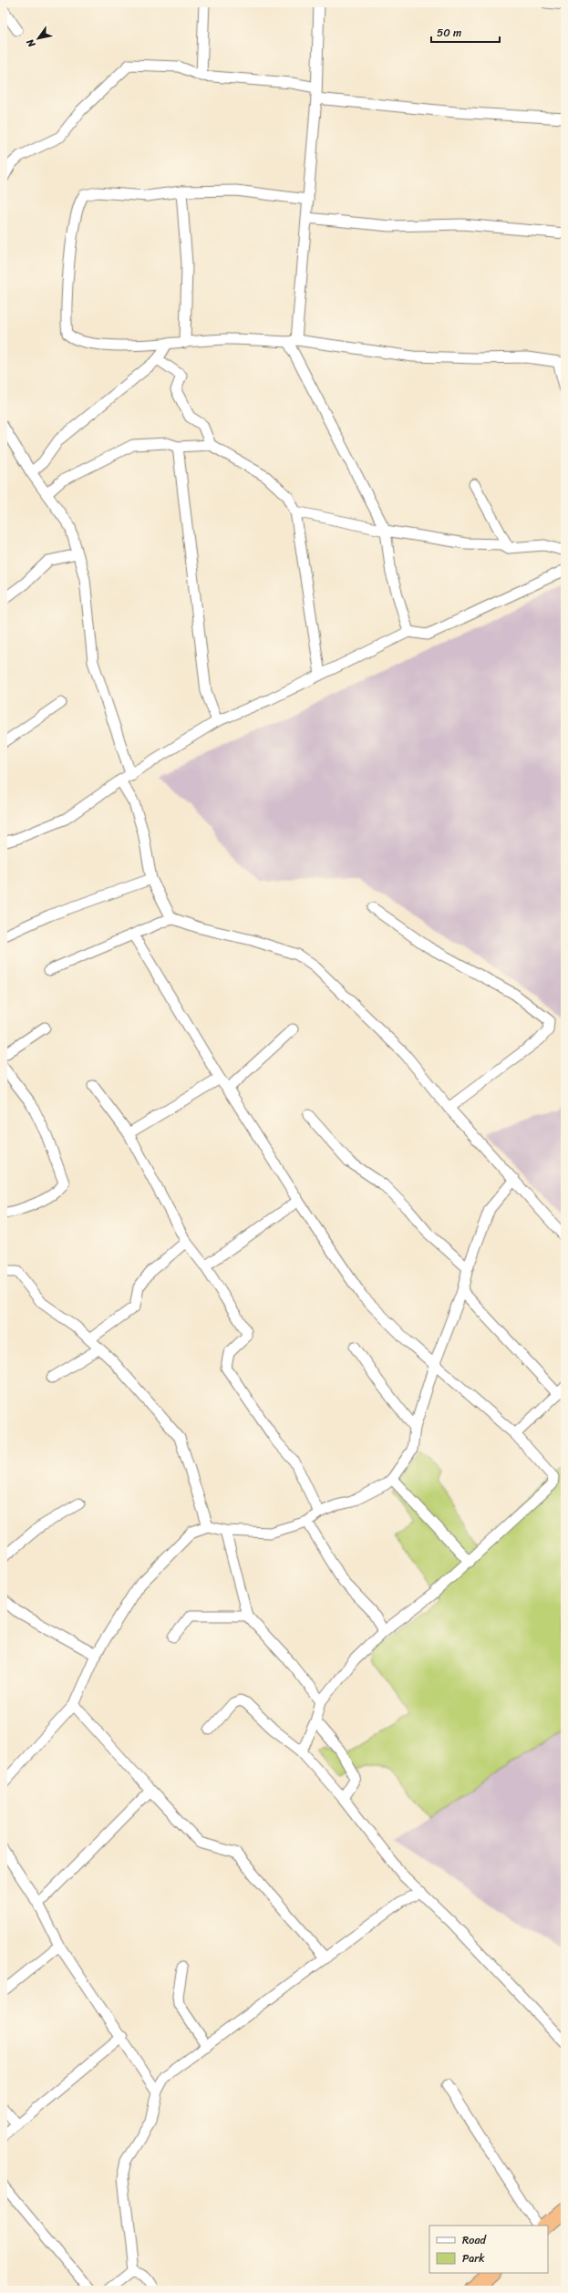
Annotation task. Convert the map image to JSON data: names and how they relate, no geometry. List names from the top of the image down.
{
  "legend": ["Road", "Park"],
  "scale_bar": "50 m",
  "north": "bottom left"
}
